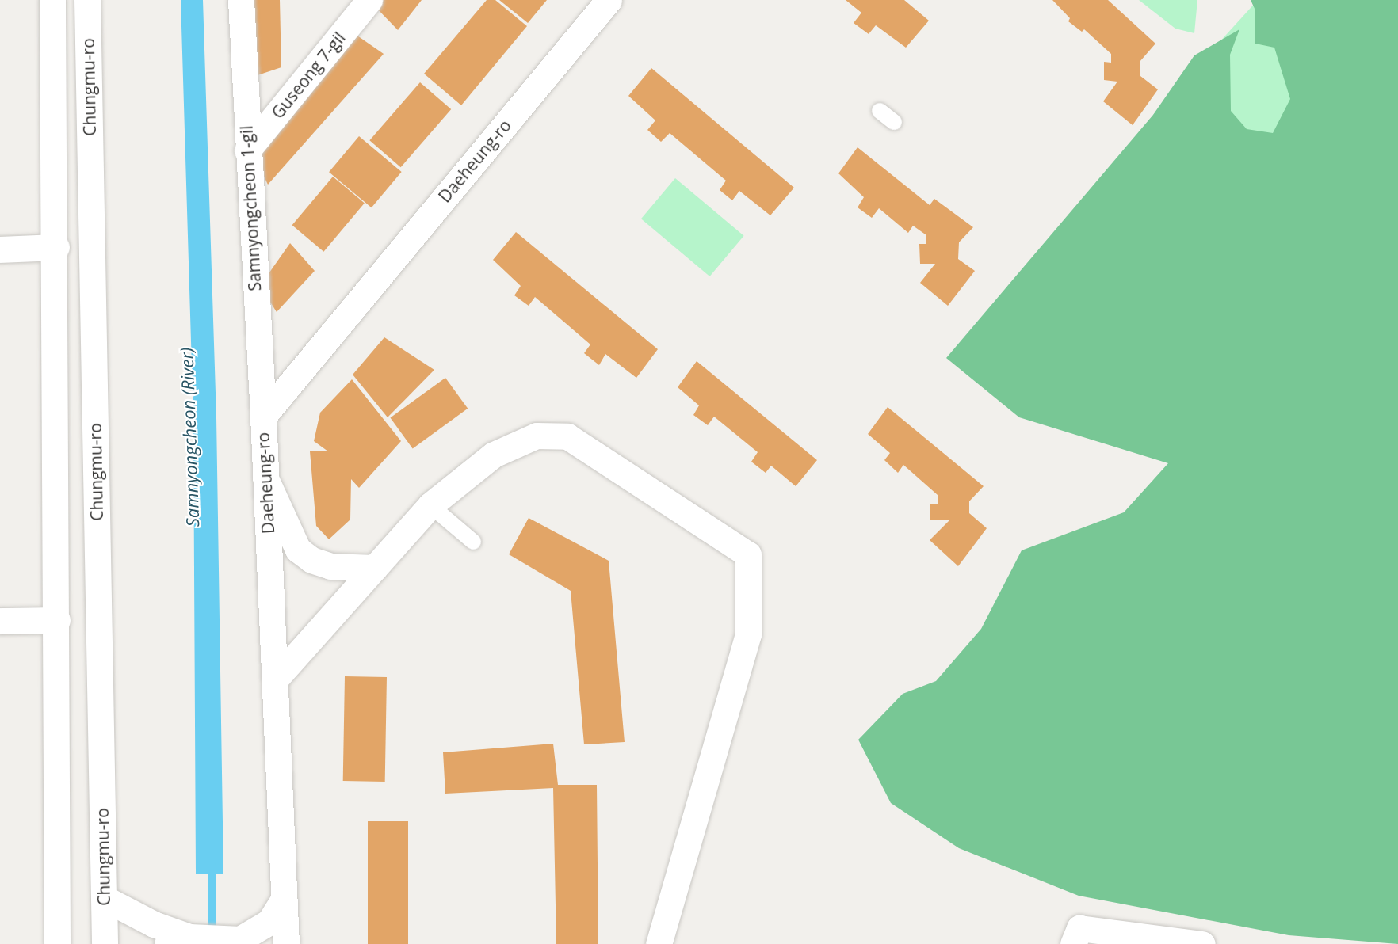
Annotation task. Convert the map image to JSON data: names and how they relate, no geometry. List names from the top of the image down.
{
  "streets": {
    "street": [
      "Guseong 7-gil",
      "Chungmu-ro",
      "Daeheung-ro",
      "Samnyongcheon 1-gil"
    ]
  },
  "crossings": [
    ["Guseong 7-gil", "Samnyongcheon 1-gil"],
    ["Daeheung-ro", "Samnyongcheon 1-gil"]
  ],
  "water": ["Samnyongcheon (River)"]
}
